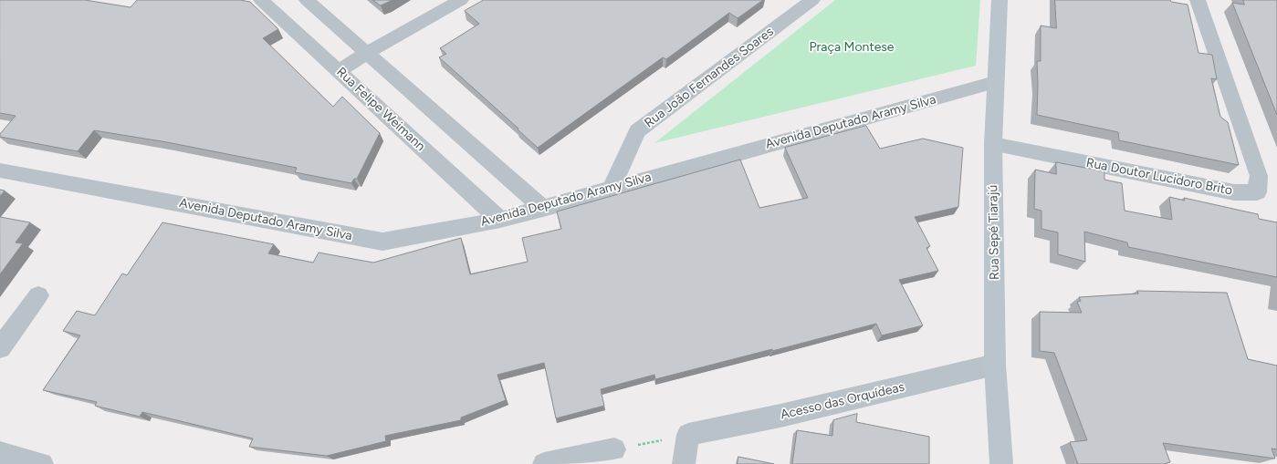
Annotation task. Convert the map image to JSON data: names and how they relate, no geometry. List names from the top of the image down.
{
  "streets": {
    "street": [
      "Rua João Fernandes Soares",
      "Rua Felipe Weimann",
      "Avenida Deputado Aramy Silva",
      "Rua Doutor Lucidoro Brito",
      "Rua Sepé Tiarajú",
      "Acesso das Orquídeas"
    ]
  },
  "crossings": [
    ["Rua João Fernandes Soares", "Avenida Deputado Aramy Silva"],
    ["Rua Felipe Weimann", "Avenida Deputado Aramy Silva"],
    ["Avenida Deputado Aramy Silva", "Rua Sepé Tiarajú"],
    ["Rua Doutor Lucidoro Brito", "Rua Sepé Tiarajú"],
    ["Rua Sepé Tiarajú", "Acesso das Orquídeas"]
  ],
  "parks": ["Praça Montese"]
}
